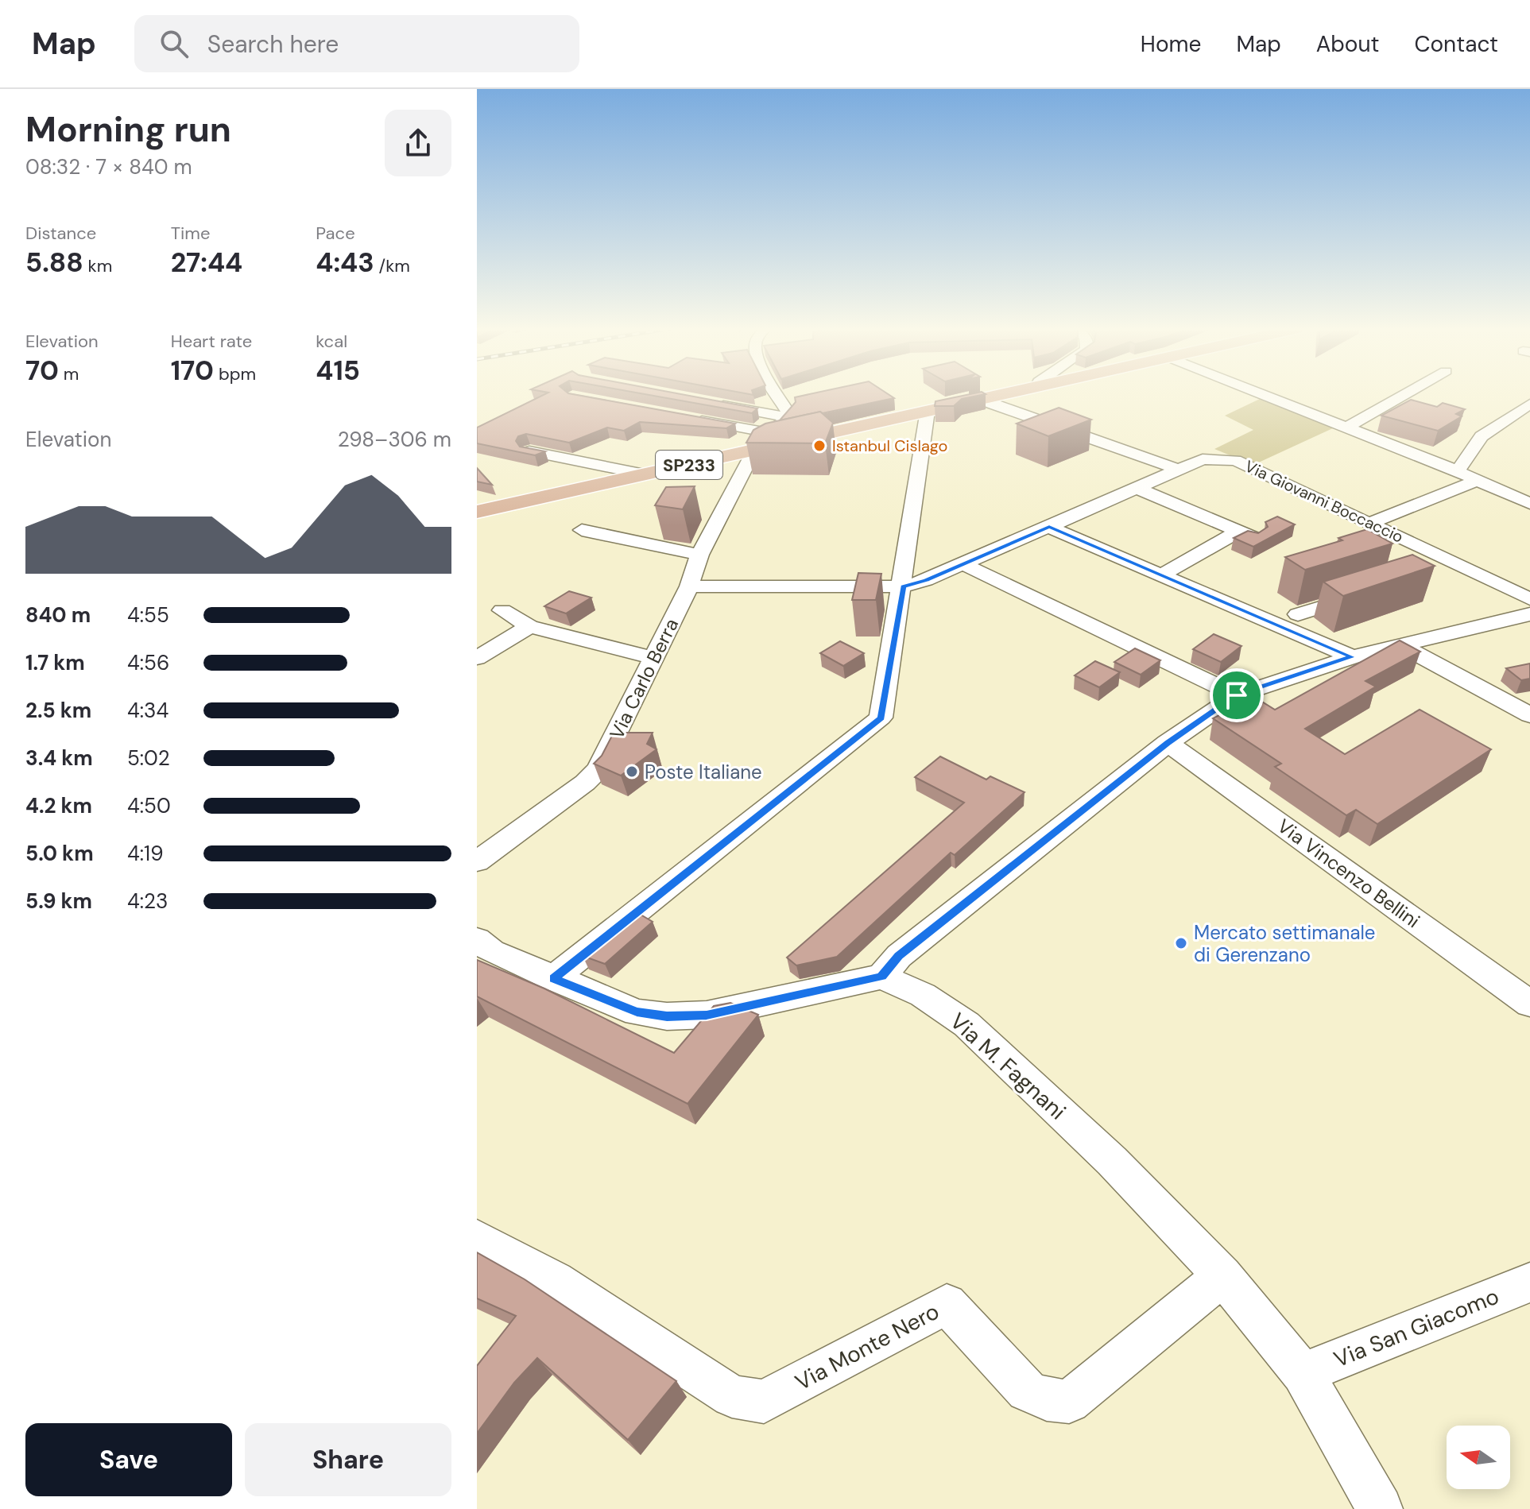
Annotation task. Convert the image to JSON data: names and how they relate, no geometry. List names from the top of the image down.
{
  "streets": {
    "main road": ["SP233"],
    "street": [
      "Via Giovanni Boccaccio",
      "Via Carlo Berra",
      "Via Vincenzo Bellini",
      "Via M. Fagnani",
      "Via San Giacomo",
      "Via Monte Nero"
    ]
  },
  "crossings": [
    ["SP233", "Via Carlo Berra"],
    ["Via Giovanni Boccaccio", "Via Carlo Berra"],
    ["Via M. Fagnani", "Via San Giacomo"],
    ["Via M. Fagnani", "Via Monte Nero"]
  ],
  "places": ["Istanbul Cislago", "Poste Italiane", "Mercato settimanale di Gerenzano"],
  "north": "left",
  "page": {
    "header": "Map",
    "search": "Search here",
    "nav": [
      "Home",
      "Map",
      "About",
      "Contact"
    ],
    "heading": ["Morning run", "08:32 · 7 × 840 m"],
    "stats": [
      ["Distance", "5.88 km"],
      ["Time", "27:44"],
      ["Pace", "4:43 /km"],
      ["Elevation", "70 m"],
      ["Heart rate", "170 bpm"],
      ["kcal", "415"]
    ],
    "chart": ["Elevation", "298–306 m"],
    "list": [
      {
        "name": "840 m",
        "note": "4:55"
      },
      {
        "name": "1.7 km",
        "note": "4:56"
      },
      {
        "name": "2.5 km",
        "note": "4:34"
      },
      {
        "name": "3.4 km",
        "note": "5:02"
      },
      {
        "name": "4.2 km",
        "note": "4:50"
      },
      {
        "name": "5.0 km",
        "note": "4:19"
      },
      {
        "name": "5.9 km",
        "note": "4:23"
      }
    ],
    "buttons": ["Save", "Share"]
  }
}
